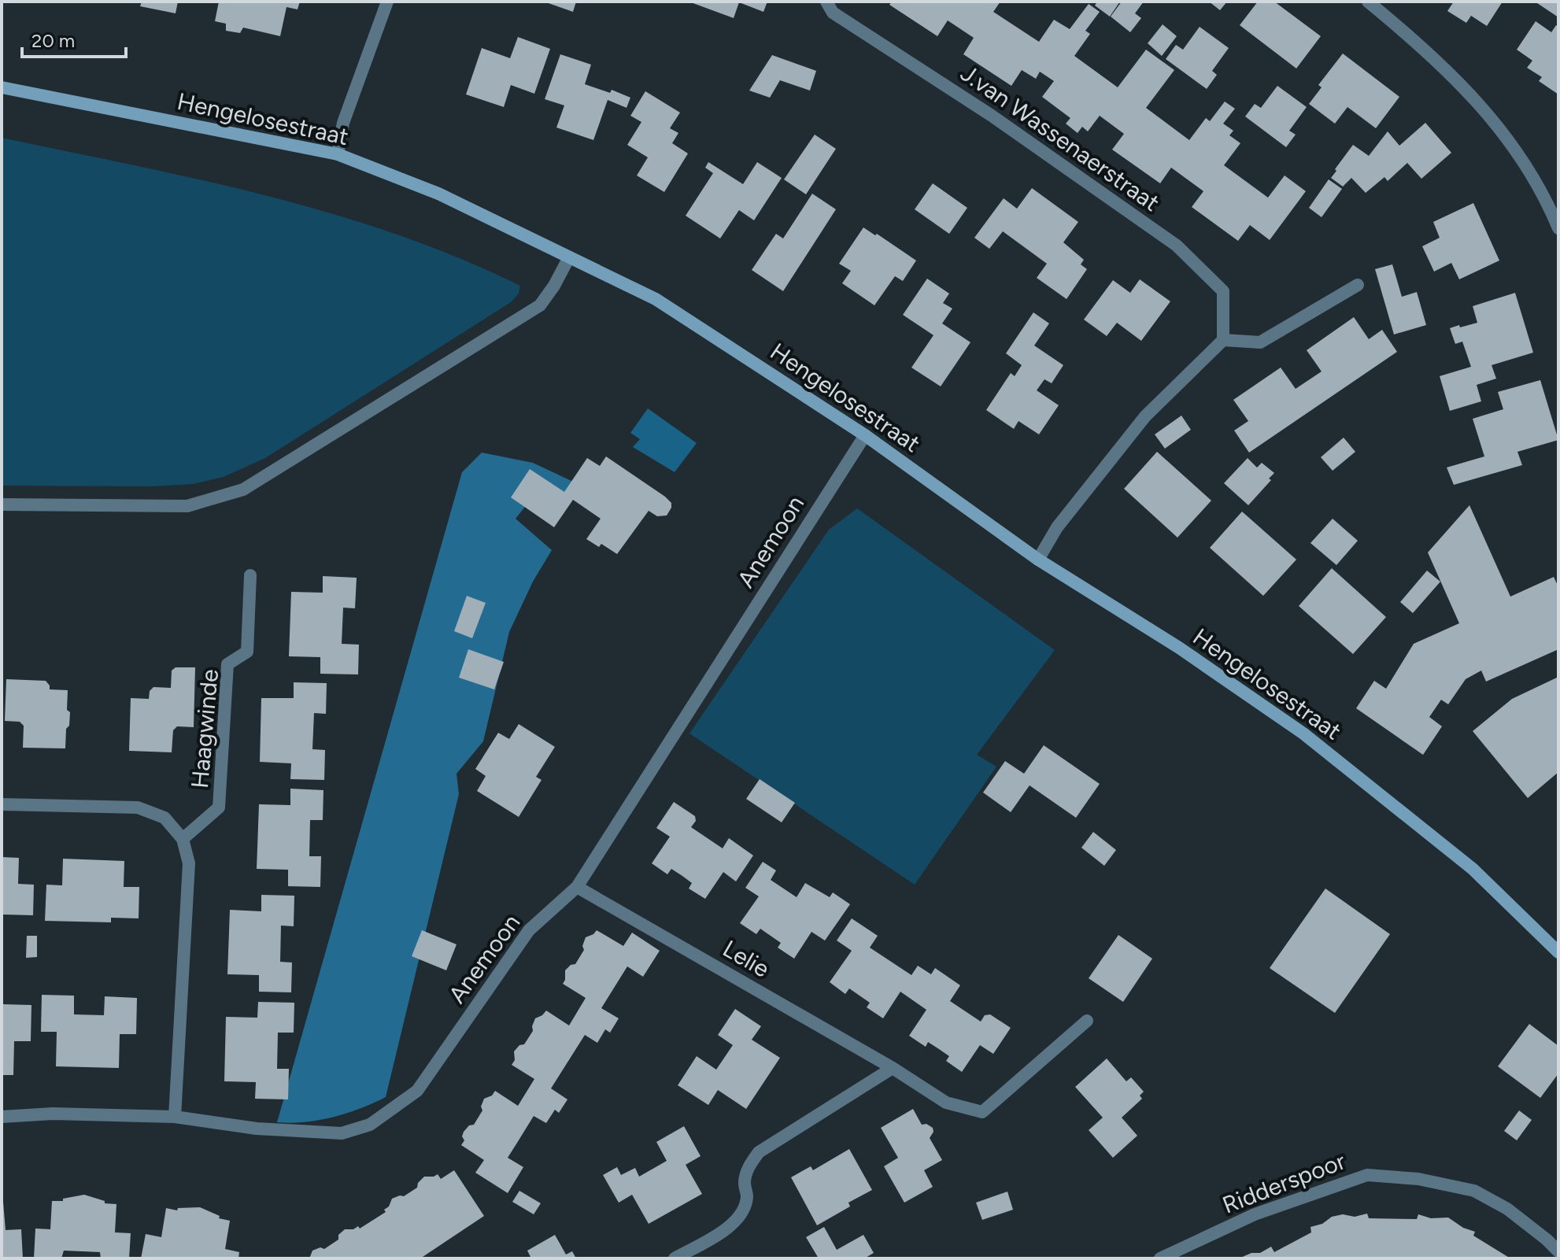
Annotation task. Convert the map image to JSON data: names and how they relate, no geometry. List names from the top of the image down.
{
  "streets": {
    "main road": ["Hengelosestraat"],
    "street": [
      "J.van Wassenaerstraat",
      "Anemoon",
      "Haagwinde",
      "Lelie",
      "Ridderspoor"
    ]
  },
  "crossings": [
    ["Hengelosestraat", "Anemoon"],
    ["Anemoon", "Lelie"]
  ],
  "scale_bar": "20 m"
}
